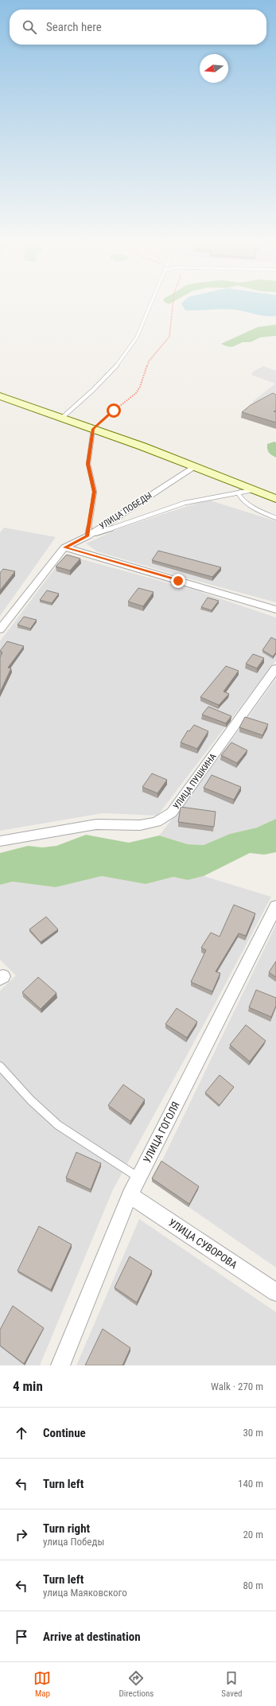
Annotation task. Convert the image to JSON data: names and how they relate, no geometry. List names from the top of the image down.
{
  "streets": {
    "street": [
      "УЛИЦА ПОБЕДЫ",
      "УЛИЦА ПУШКИНА",
      "УЛИЦА ГОГОЛЯ",
      "УЛИЦА СУВОРОВА"
    ]
  },
  "crossings": [
    ["УЛИЦА ГОГОЛЯ", "УЛИЦА СУВОРОВА"]
  ],
  "north": "left",
  "page": {
    "search": "Search here",
    "heading": ["4 min", "Walk · 270 m"],
    "list": [
      ["Continue", "30 m"],
      ["Turn left", "140 m"],
      ["Turn right", "улица Победы", "20 m"],
      ["Turn left", "улица Маяковского", "80 m"],
      "Arrive at destination"
    ],
    "nav": ["Map", "Directions", "Saved"]
  }
}
